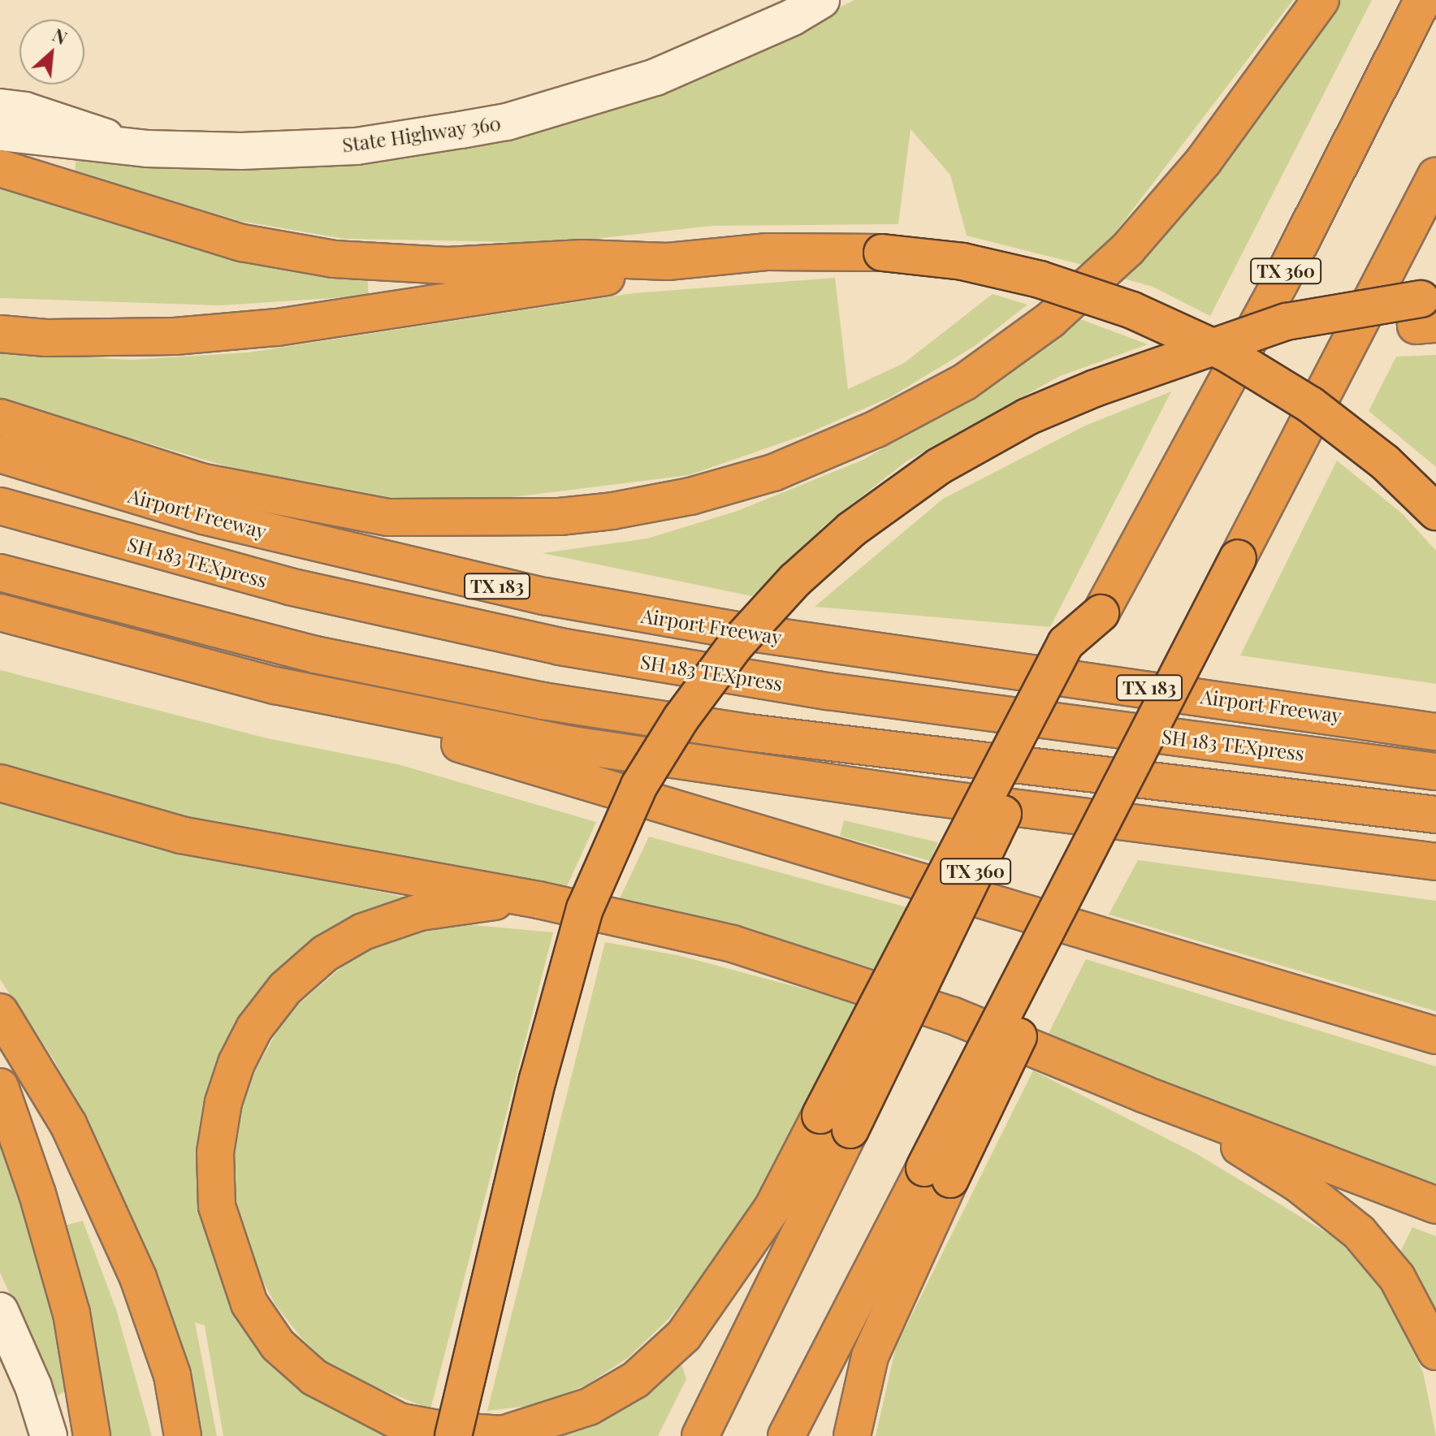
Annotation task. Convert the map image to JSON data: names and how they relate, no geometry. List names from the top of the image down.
{
  "streets": {
    "highway": [
      "TX 360",
      "Airport Freeway",
      "SH 183 TEXpress",
      "TX 183"
    ],
    "main road": ["State Highway 360"]
  },
  "north": "top right"
}
